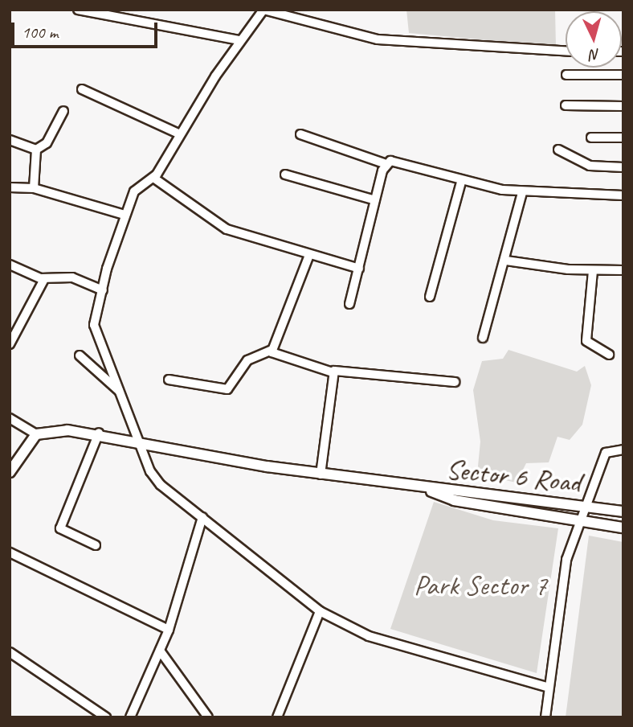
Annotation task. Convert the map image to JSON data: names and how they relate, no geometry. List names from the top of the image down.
{
  "streets": {
    "street": ["Sector 6 Road"]
  },
  "parks": ["Park Sector 7"],
  "scale_bar": "100 m",
  "north": "bottom"
}
